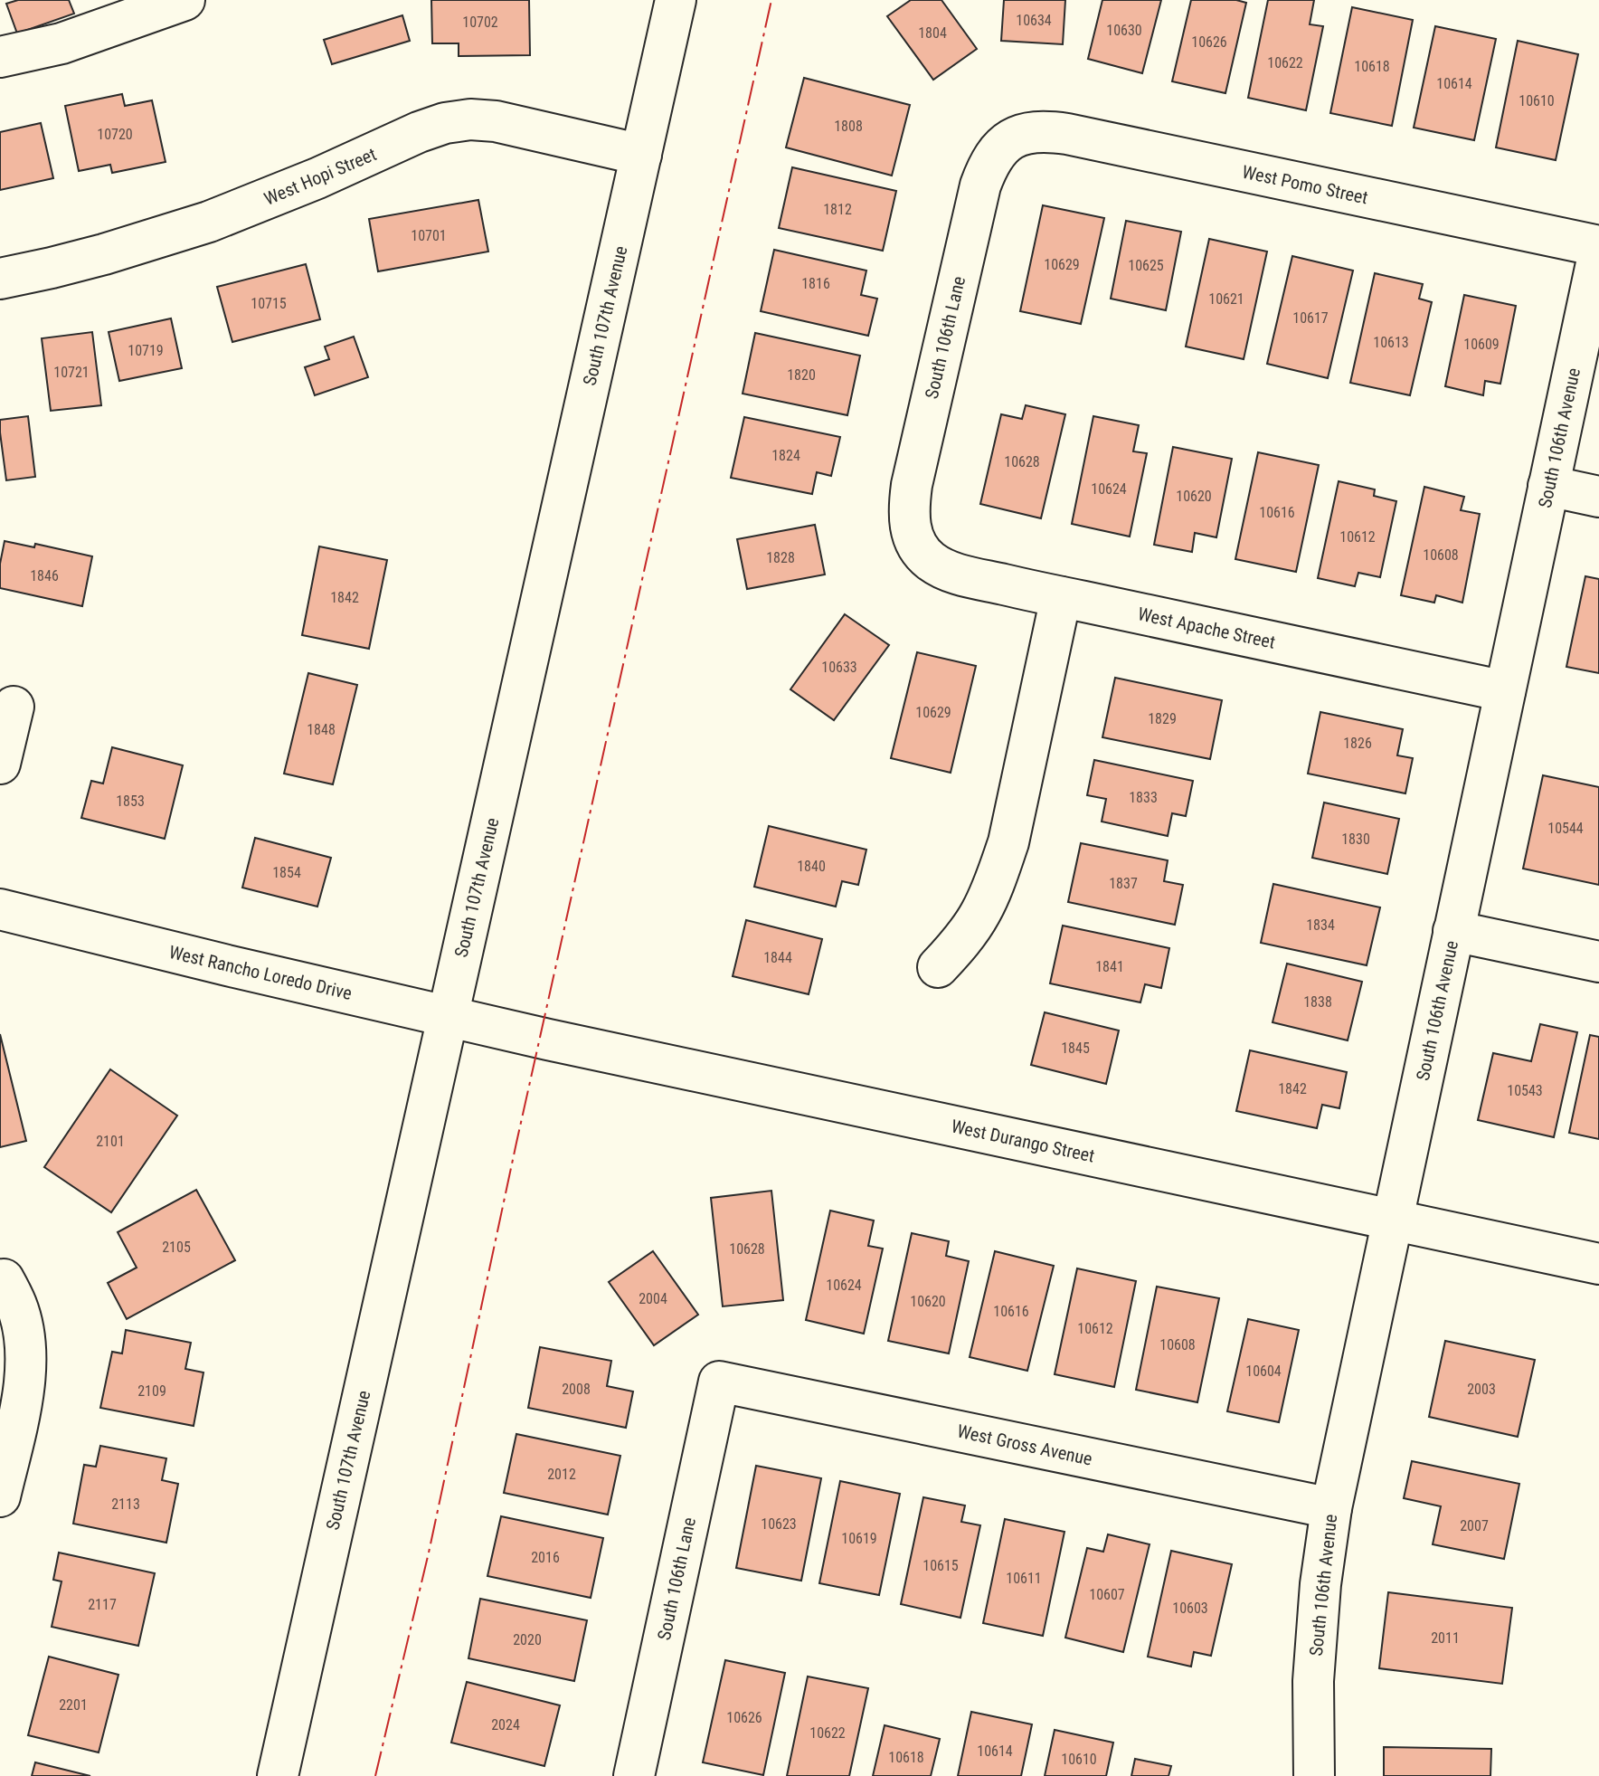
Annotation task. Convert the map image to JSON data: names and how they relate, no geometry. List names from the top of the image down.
{
  "streets": {
    "street": [
      "West Hopi Street",
      "West Pomo Street",
      "South 107th Avenue",
      "South 106th Lane",
      "South 106th Avenue",
      "West Apache Street",
      "West Rancho Loredo Drive",
      "West Durango Street",
      "West Gross Avenue"
    ]
  },
  "crossings": [
    ["West Hopi Street", "South 107th Avenue"],
    ["West Pomo Street", "South 106th Lane"],
    ["West Pomo Street", "South 106th Avenue"],
    ["South 107th Avenue", "West Rancho Loredo Drive"],
    ["South 107th Avenue", "West Durango Street"],
    ["South 106th Lane", "West Apache Street"],
    ["South 106th Lane", "West Gross Avenue"],
    ["South 106th Avenue", "West Apache Street"],
    ["South 106th Avenue", "West Durango Street"],
    ["South 106th Avenue", "West Gross Avenue"],
    ["West Rancho Loredo Drive", "West Durango Street"]
  ],
  "house_numbers": [
    "10634",
    "10702",
    "10630",
    "1804",
    "10626",
    "10622",
    "10618",
    "10614",
    "10610",
    "1808",
    "10720",
    "1812",
    "10701",
    "10629",
    "10625",
    "1816",
    "10621",
    "10715",
    "10617",
    "10613",
    "10609",
    "10719",
    "10721",
    "1820",
    "1824",
    "10628",
    "10624",
    "10620",
    "10616",
    "10612",
    "10608",
    "1828",
    "1846",
    "1842",
    "10633",
    "10629",
    "1829",
    "1848",
    "1826",
    "1833",
    "1853",
    "10544",
    "1830",
    "1840",
    "1854",
    "1837",
    "1834",
    "1844",
    "1841",
    "1838",
    "1845",
    "1842",
    "10543",
    "2101",
    "2105",
    "10628",
    "10624",
    "2004",
    "10620",
    "10616",
    "10612",
    "10608",
    "10604",
    "2008",
    "2003",
    "2109",
    "2012",
    "2113",
    "10623",
    "2007",
    "10619",
    "2016",
    "10615",
    "10611",
    "10607",
    "2117",
    "10603",
    "2011",
    "2020",
    "2201",
    "10626",
    "2024",
    "10622",
    "10614",
    "10618",
    "10610"
  ]
}
